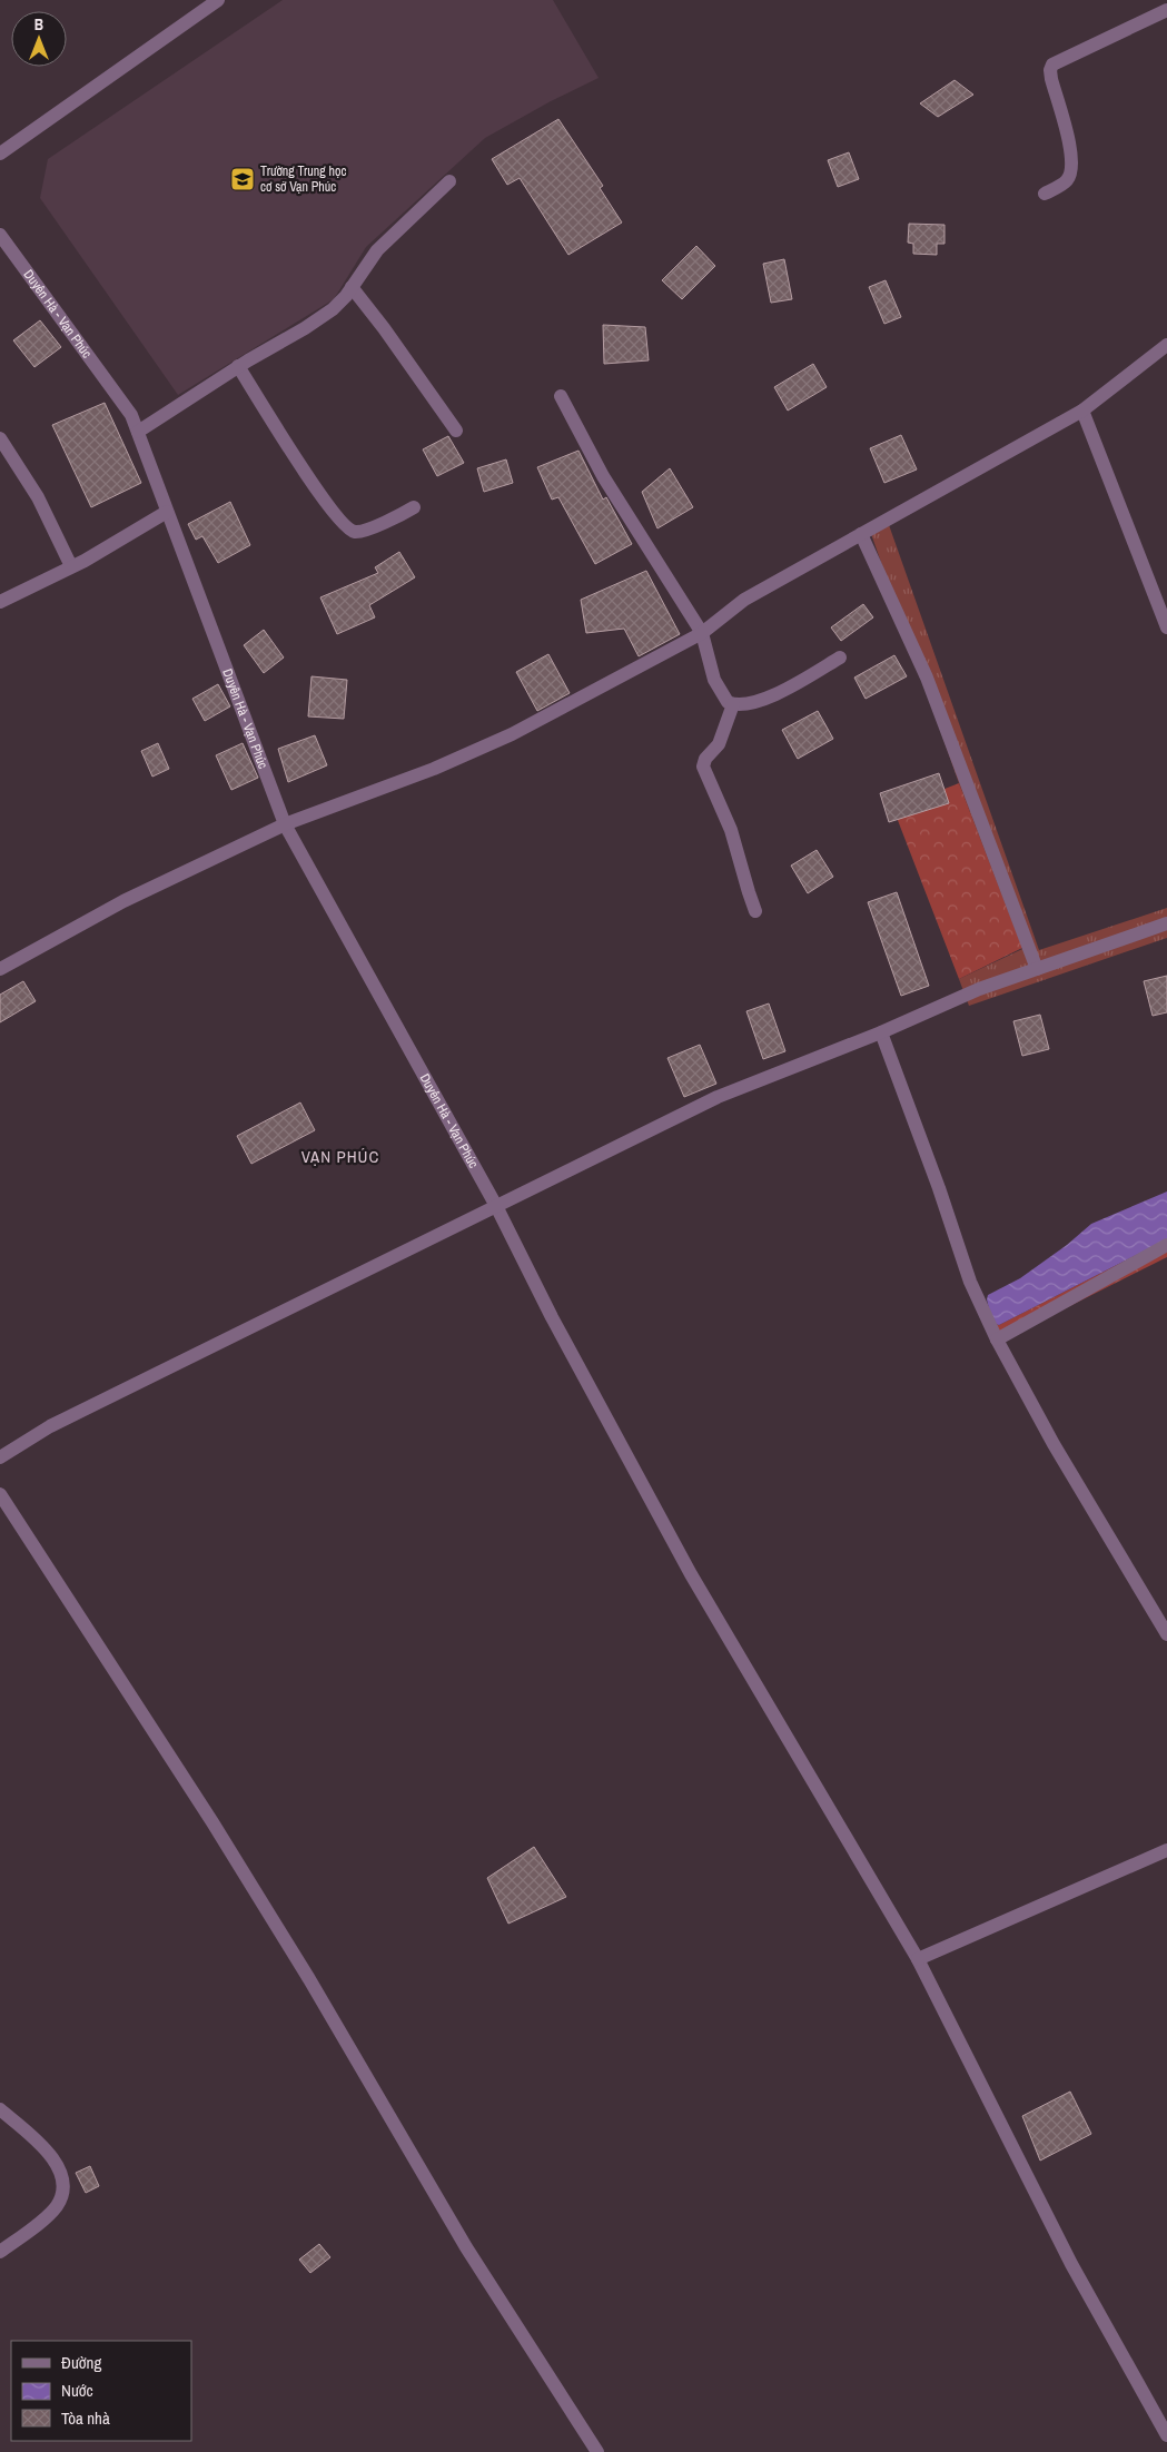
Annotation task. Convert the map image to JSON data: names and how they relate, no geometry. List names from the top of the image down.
{
  "streets": {
    "street": ["Duyên Hà - Vạn Phúc"]
  },
  "districts": ["VẠN PHÚC"],
  "places": {
    "school or university": ["Trường Trung học cơ sở Vạn Phúc"]
  },
  "legend": ["Đường", "Nước", "Tòa nhà"],
  "north": "top"
}
